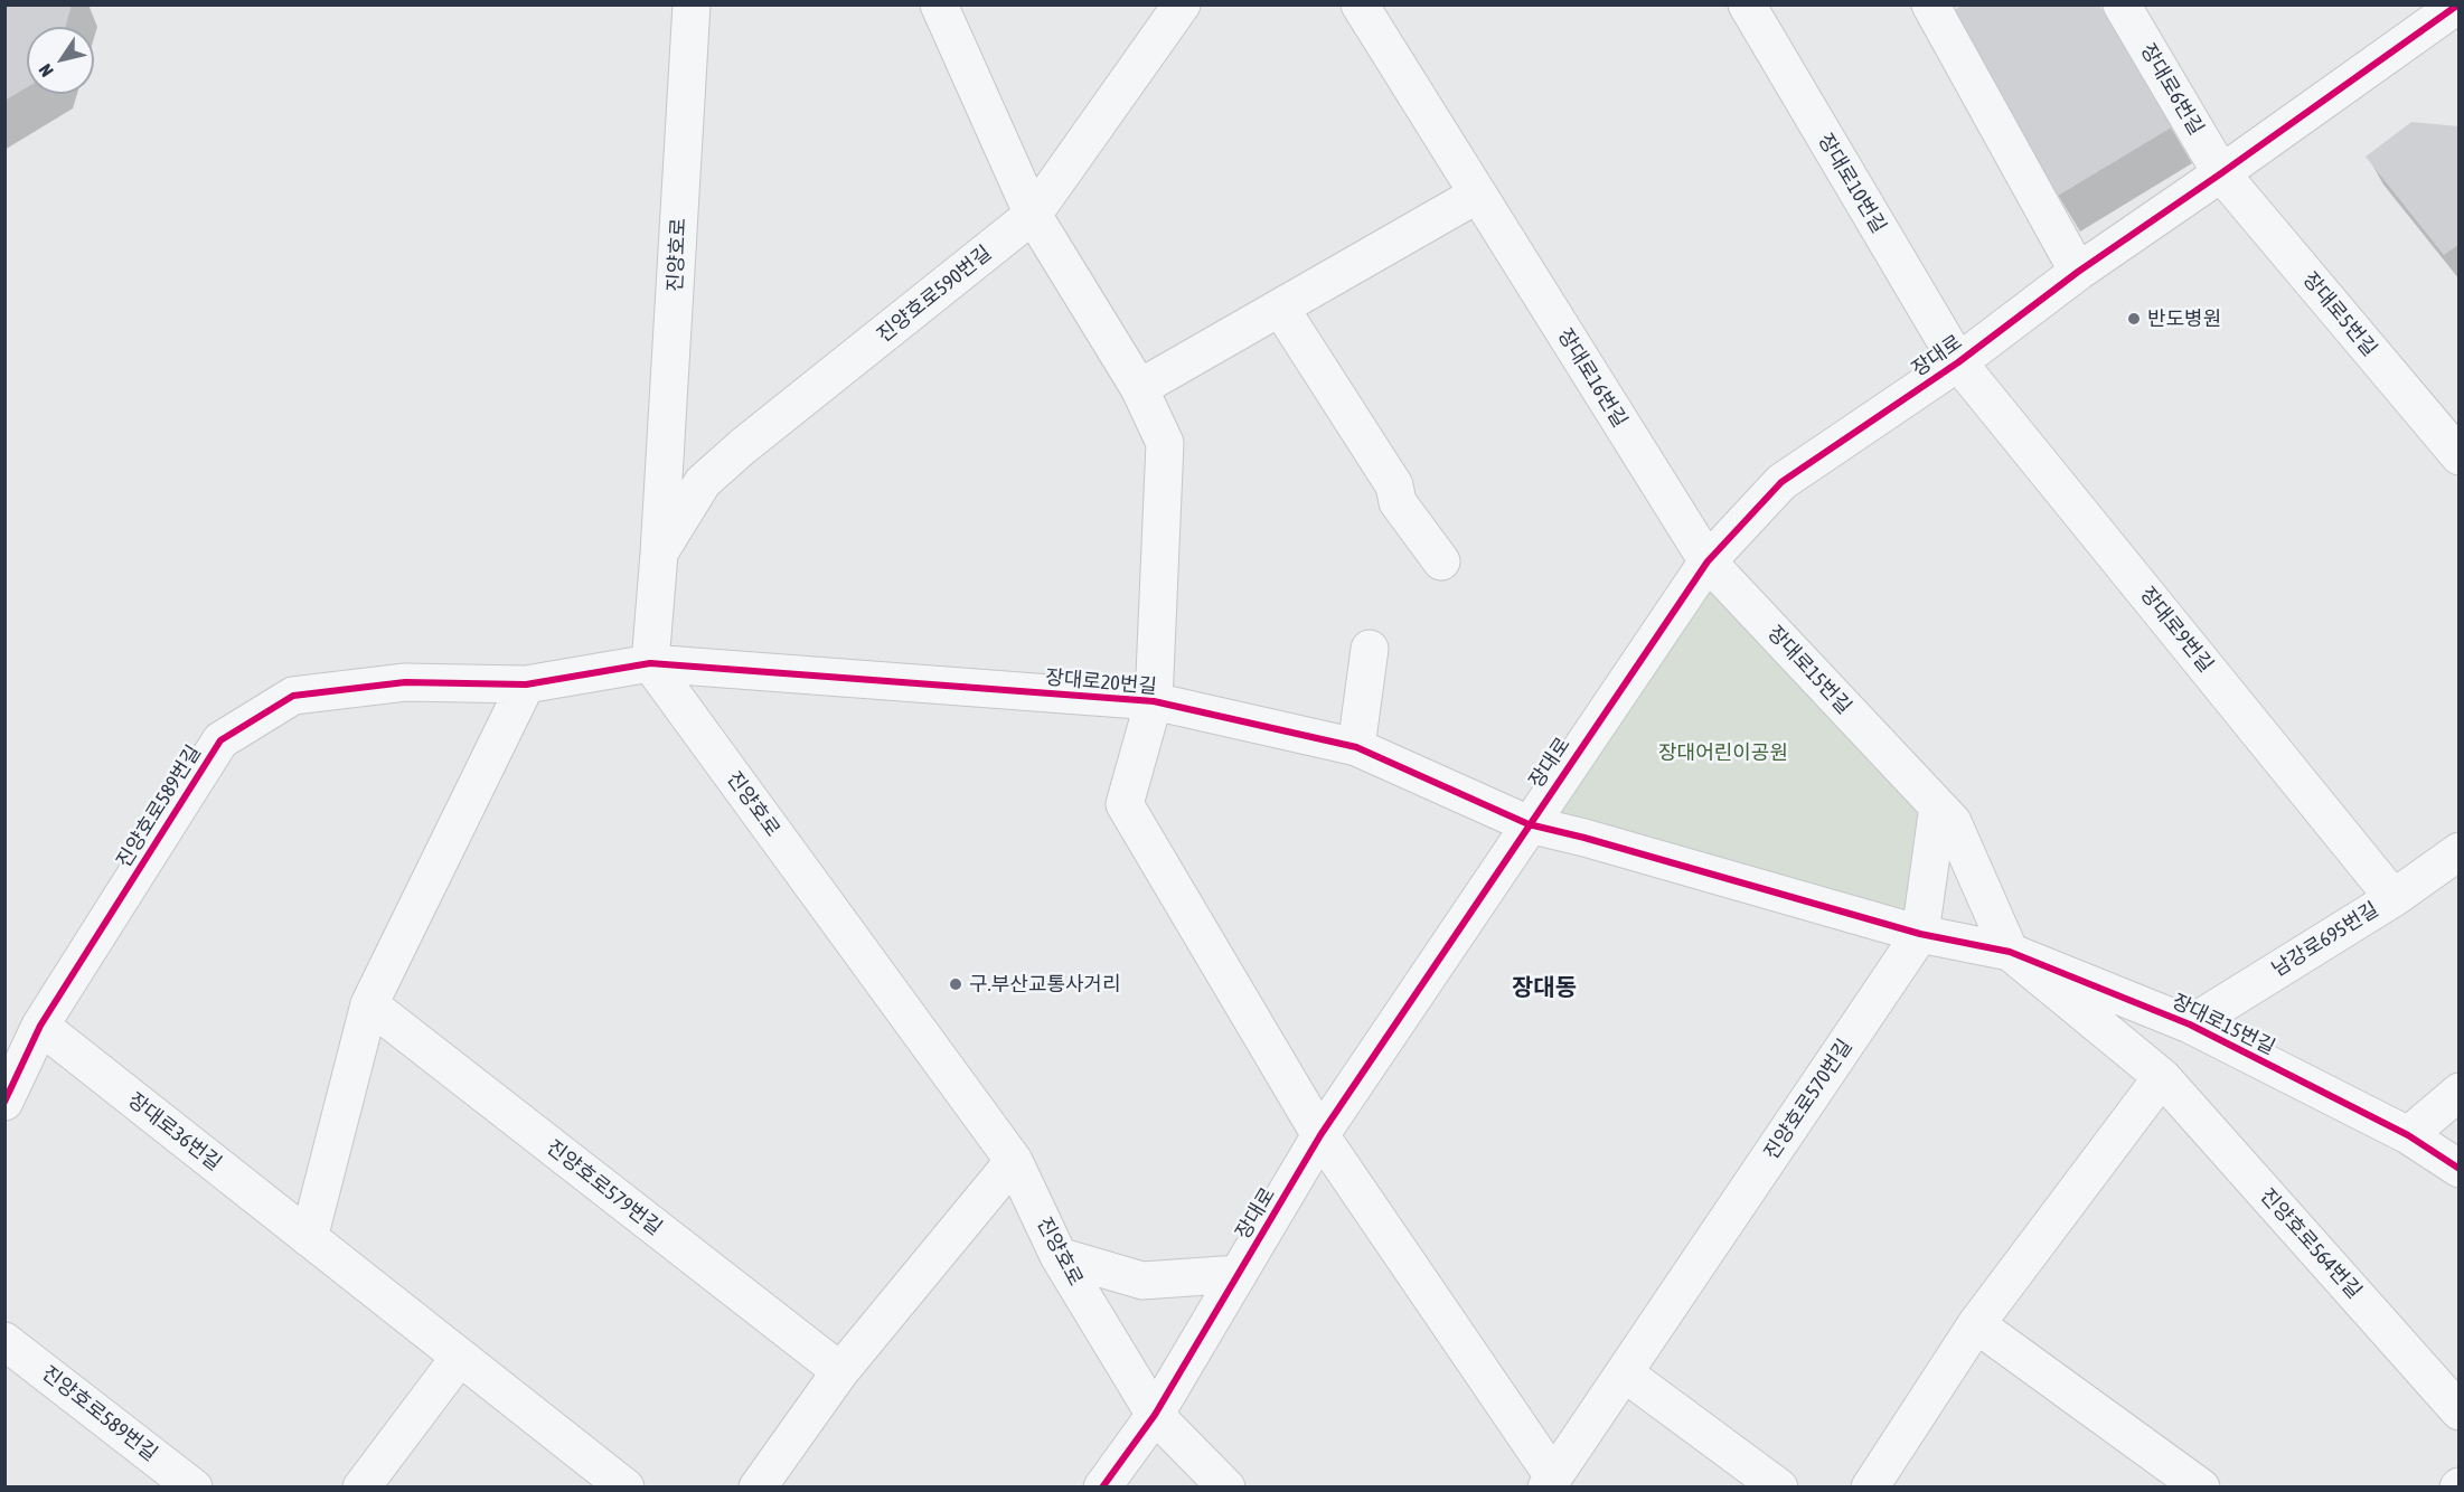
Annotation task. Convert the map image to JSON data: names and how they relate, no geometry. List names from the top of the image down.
{
  "streets": {
    "street": [
      "장대로6번길",
      "장대로10번길",
      "진양호로",
      "진양호로590번길",
      "장대로5번길",
      "장대로",
      "장대로16번길",
      "장대로9번길",
      "장대로15번길",
      "장대로20번길",
      "진양호로589번길",
      "남강로695번길",
      "진양호로570번길",
      "장대로36번길",
      "진양호로579번길",
      "진양호로564번길"
    ]
  },
  "crossings": [
    ["장대로6번길", "장대로5번길"],
    ["장대로6번길", "장대로"],
    ["장대로10번길", "장대로"],
    ["장대로10번길", "장대로9번길"],
    ["진양호로", "진양호로590번길"],
    ["진양호로", "장대로"],
    ["진양호로", "장대로20번길"],
    ["진양호로", "진양호로589번길"],
    ["진양호로590번길", "장대로20번길"],
    ["장대로5번길", "장대로"],
    ["장대로", "장대로16번길"],
    ["장대로", "장대로9번길"],
    ["장대로", "장대로15번길"],
    ["장대로", "장대로20번길"],
    ["장대로16번길", "장대로15번길"],
    ["장대로9번길", "남강로695번길"],
    ["장대로15번길", "남강로695번길"],
    ["장대로15번길", "진양호로570번길"],
    ["장대로15번길", "진양호로564번길"],
    ["장대로20번길", "진양호로589번길"],
    ["진양호로589번길", "장대로36번길"]
  ],
  "districts": ["장대동"],
  "parks": ["장대어린이공원"],
  "places": ["반도병원", "구.부산교통사거리"],
  "north": "bottom left"
}
